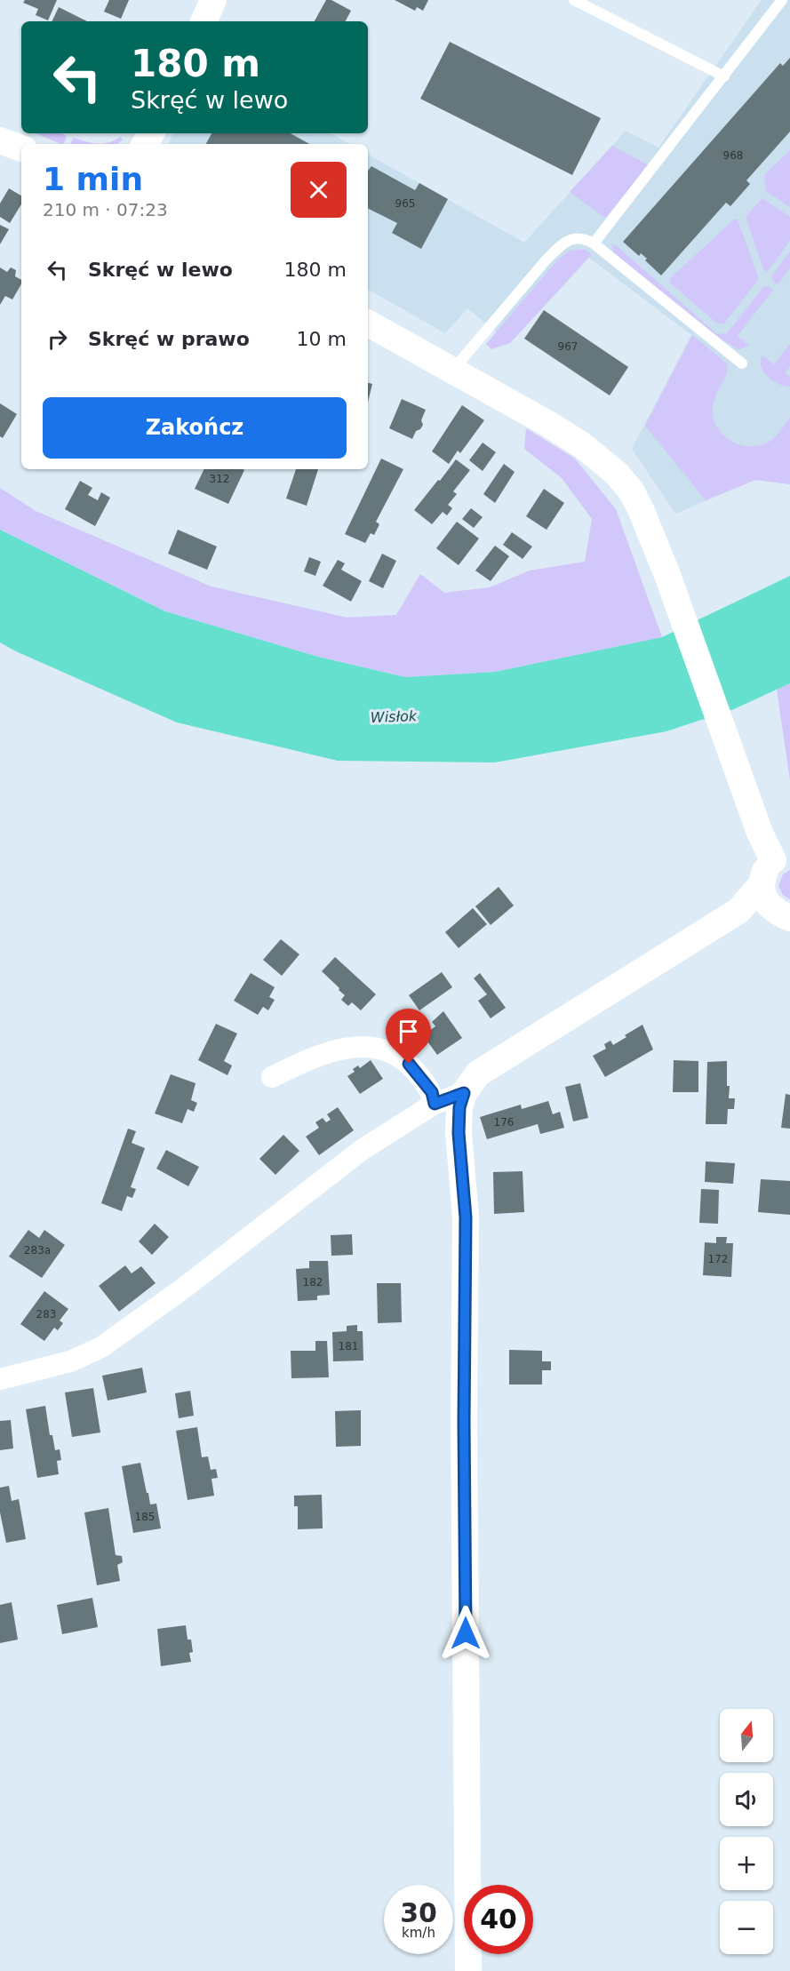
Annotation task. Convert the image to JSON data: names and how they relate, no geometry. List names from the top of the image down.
{
  "water": ["Wisłok"],
  "house_numbers": [
    "968",
    "965",
    "967",
    "312",
    "176",
    "283a",
    "172",
    "182",
    "283",
    "181",
    "185"
  ],
  "north": "top",
  "page": {
    "turn": ["180 m", "Skręć w lewo"],
    "heading": ["1 min", "210 m · 07:23"],
    "list": [
      {
        "name": "Skręć w lewo",
        "value": "180 m"
      },
      {
        "name": "Skręć w prawo",
        "value": "10 m"
      }
    ],
    "buttons": "Zakończ",
    "map_buttons": ["+", "−"],
    "speed": "30 km/h",
    "limit": "40"
  }
}
